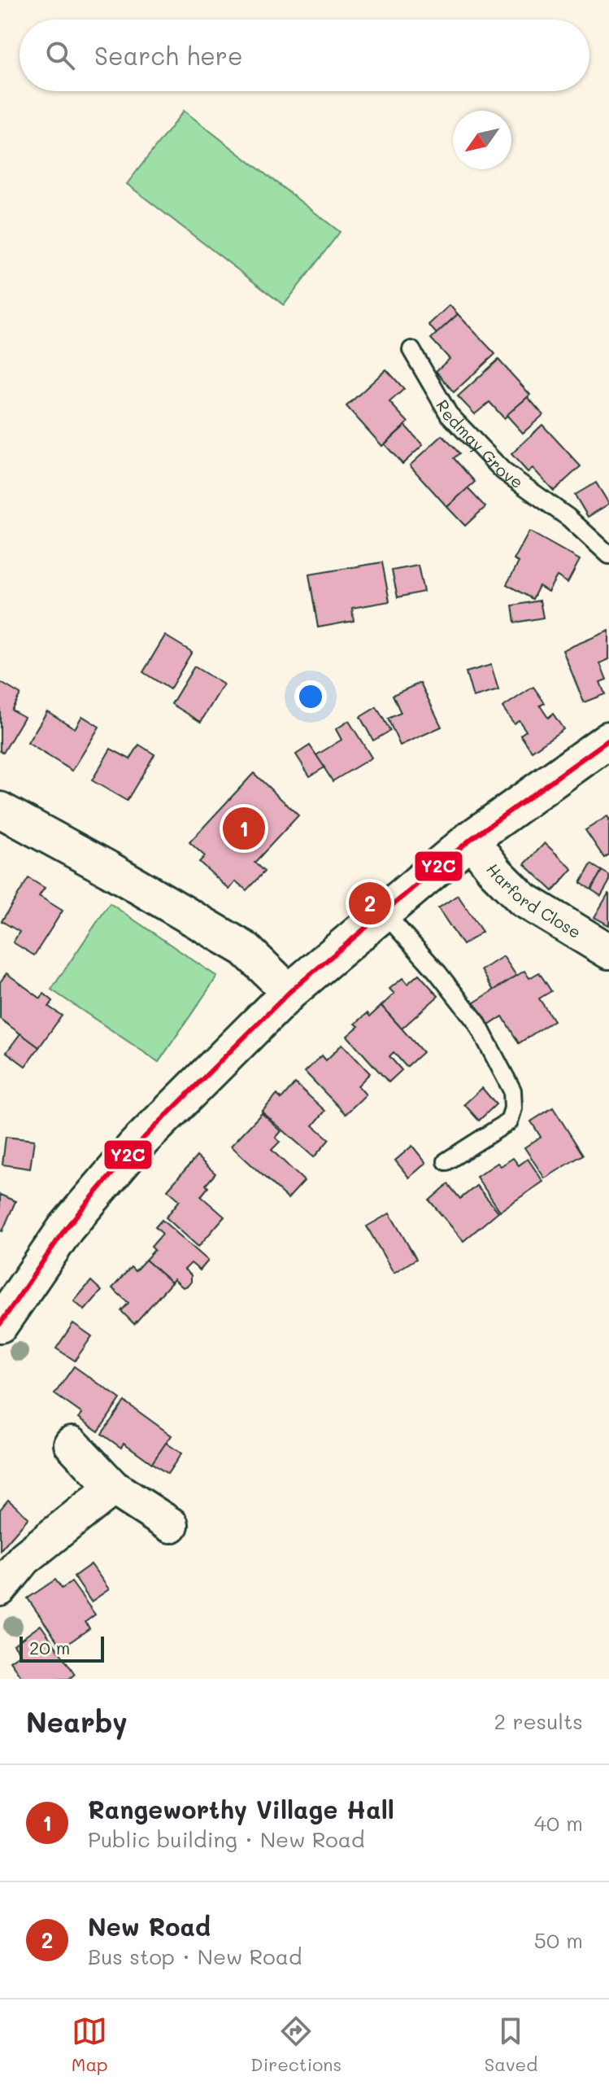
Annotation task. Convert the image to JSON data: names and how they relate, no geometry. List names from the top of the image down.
{
  "streets": {
    "street": ["Harford Close"],
    "lane": ["Redmay Grove"]
  },
  "lines": ["transit line Y2C"],
  "scale_bar": "20 m",
  "north": "bottom left",
  "page": {
    "search": "Search here",
    "pins": ["1", "2"],
    "scale": "20 m",
    "heading": ["Nearby", "2 results"],
    "list": [
      {
        "mark": "1",
        "name": "Rangeworthy Village Hall",
        "note": "Public building · New Road",
        "value": "40 m"
      },
      {
        "mark": "2",
        "name": "New Road",
        "note": "Bus stop · New Road",
        "value": "50 m"
      }
    ],
    "nav": ["Map", "Directions", "Saved"]
  }
}
